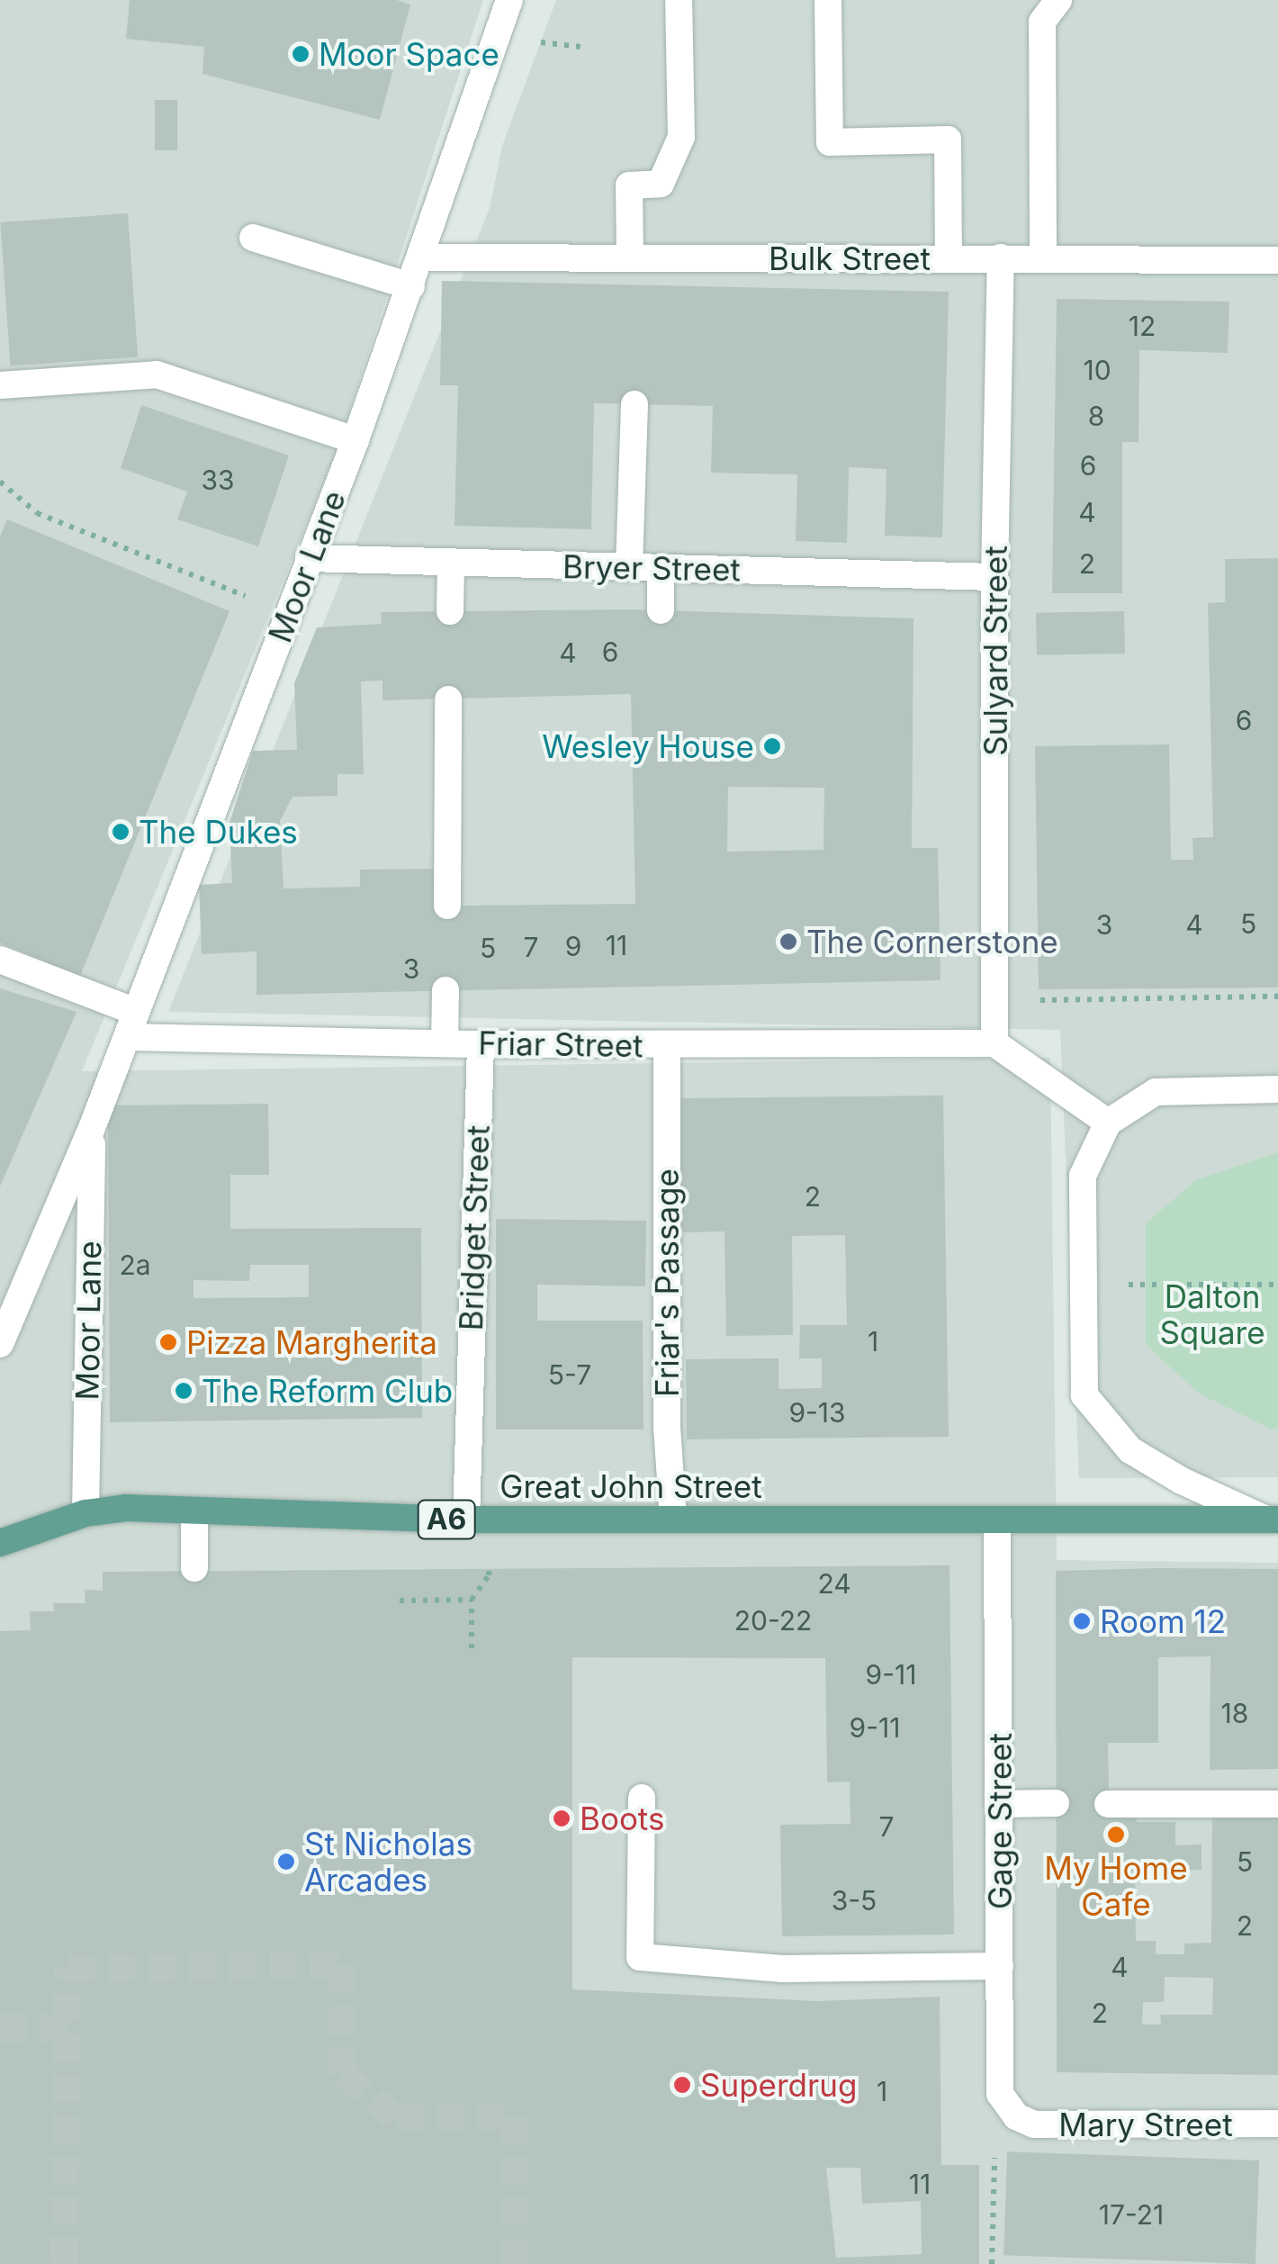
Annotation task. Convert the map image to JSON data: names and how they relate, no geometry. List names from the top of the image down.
{
  "streets": {
    "main road": ["Great John Street", "A6"],
    "street": [
      "Bulk Street",
      "Moor Lane",
      "Bryer Street",
      "Sulyard Street",
      "Friar Street",
      "Bridget Street",
      "Friar's Passage",
      "Gage Street",
      "Mary Street"
    ]
  },
  "crossings": [
    ["Bulk Street", "Moor Lane"],
    ["Bulk Street", "Sulyard Street"],
    ["Moor Lane", "Bryer Street"],
    ["Moor Lane", "Friar Street"],
    ["Moor Lane", "Great John Street"],
    ["Bryer Street", "Sulyard Street"],
    ["Sulyard Street", "Friar Street"],
    ["Friar Street", "Bridget Street"],
    ["Friar Street", "Friar's Passage"],
    ["Bridget Street", "Great John Street"],
    ["Friar's Passage", "Great John Street"],
    ["Great John Street", "A6"],
    ["Great John Street", "Gage Street"],
    ["A6", "Gage Street"],
    ["Gage Street", "Mary Street"]
  ],
  "parks": ["Dalton Square"],
  "places": [
    "Moor Space",
    "Wesley House",
    "The Dukes",
    "The Cornerstone",
    "Pizza Margherita",
    "The Reform Club",
    "Room 12",
    "Boots",
    "My Home Cafe",
    "St Nicholas Arcades",
    "Superdrug"
  ],
  "house_numbers": [
    "12",
    "10",
    "8",
    "6",
    "33",
    "4",
    "2",
    "6",
    "4",
    "6",
    "5",
    "3",
    "4",
    "11",
    "9",
    "7",
    "5",
    "3",
    "2",
    "2a",
    "1",
    "5-7",
    "9-13",
    "24",
    "20-22",
    "9-11",
    "18",
    "9-11",
    "7",
    "5",
    "3-5",
    "2",
    "4",
    "2",
    "1",
    "11",
    "17-21"
  ]
}
